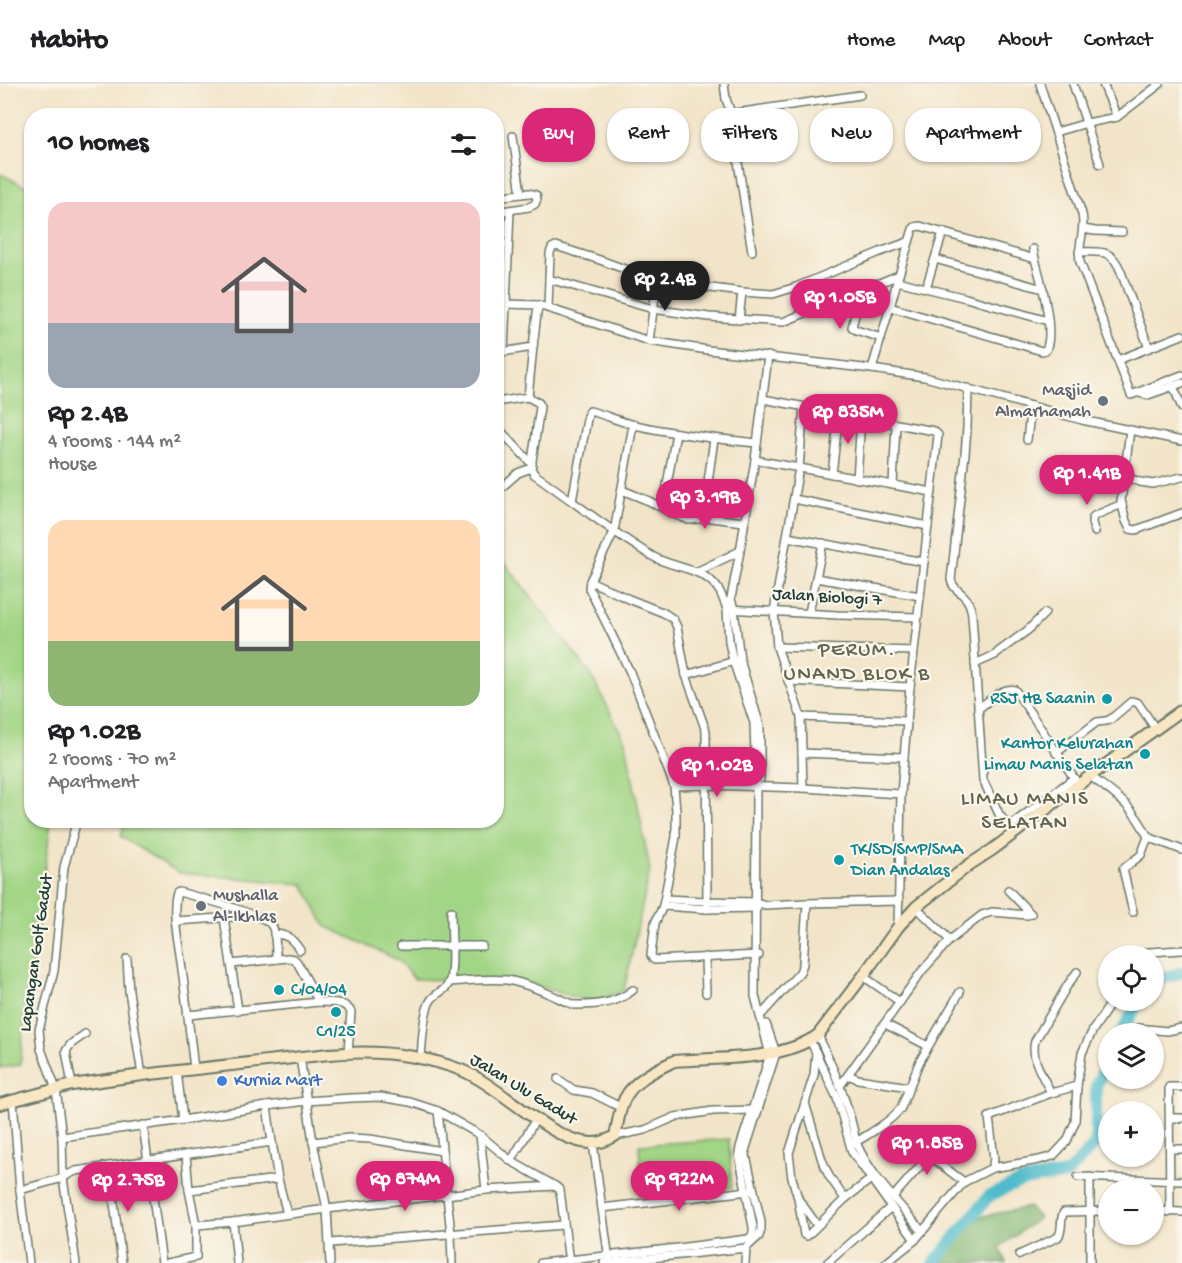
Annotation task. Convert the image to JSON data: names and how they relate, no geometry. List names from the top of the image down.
{
  "streets": {
    "street": ["Jalan Biologi 7", "Lapangan Golf Gadut", "Jalan Ulu Gadut"]
  },
  "crossings": [
    ["Lapangan Golf Gadut", "Jalan Ulu Gadut"]
  ],
  "districts": ["PERUM. UNAND BLOK B", "LIMAU MANIS SELATAN"],
  "places": [
    "Masjid Almarhamah",
    "RSJ HB Saanin",
    "Kantor Kelurahan Limau Manis Selatan",
    "TK/SD/SMP/SMA Dian Andalas",
    "Mushalla Al-Ikhlas",
    "C/04/04",
    "C1/25",
    "Kurnia Mart"
  ],
  "page": {
    "header": "Habito",
    "nav": [
      "Home",
      "Map",
      "About",
      "Contact"
    ],
    "chip": [
      "Buy",
      "Rent",
      "Filters",
      "New",
      "Apartment"
    ],
    "heading": "10 homes",
    "list": [
      {
        "name": "Rp 2.4B",
        "note": "4 rooms · 144 m² · House"
      },
      {
        "name": "Rp 1.02B",
        "note": "2 rooms · 70 m² · Apartment"
      }
    ],
    "price": [
      "Rp 2.4B",
      "Rp 1.05B",
      "Rp 835M",
      "Rp 1.41B",
      "Rp 3.19B",
      "Rp 1.02B",
      "Rp 1.85B",
      "Rp 874M",
      "Rp 922M",
      "Rp 2.75B"
    ],
    "map_buttons": ["+", "−"]
  }
}
